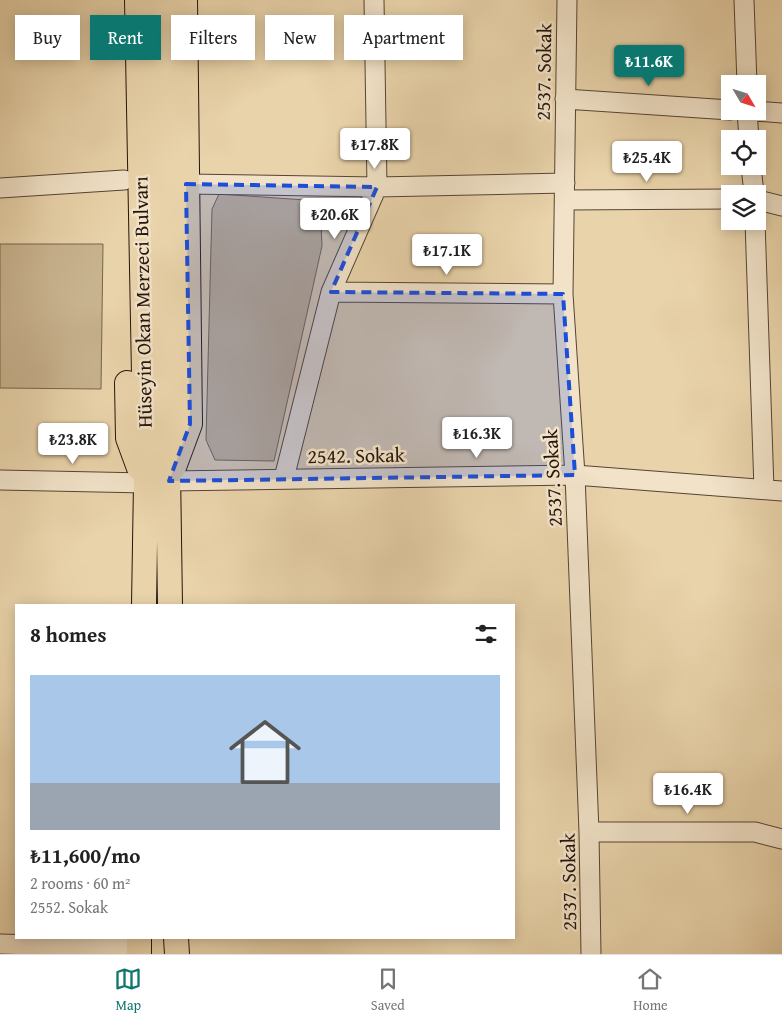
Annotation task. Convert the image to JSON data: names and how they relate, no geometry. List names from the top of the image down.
{
  "streets": {
    "main road": ["Hüseyin Okan Merzeci Bulvarı"],
    "street": ["2537. Sokak", "2542. Sokak"]
  },
  "crossings": [
    ["2537. Sokak", "2542. Sokak"],
    ["Hüseyin Okan Merzeci Bulvarı", "2542. Sokak"]
  ],
  "north": "bottom right",
  "page": {
    "chip": [
      "Buy",
      "Rent",
      "Filters",
      "New",
      "Apartment"
    ],
    "price": [
      "₺11.6K",
      "₺17.8K",
      "₺25.4K",
      "₺20.6K",
      "₺17.1K",
      "₺16.3K",
      "₺23.8K",
      "₺16.4K"
    ],
    "heading": "8 homes",
    "list": [
      {
        "name": "₺11,600/mo",
        "note": "2 rooms · 60 m² · 2552. Sokak"
      }
    ],
    "tabs": ["Map", "Saved", "Home"]
  }
}
